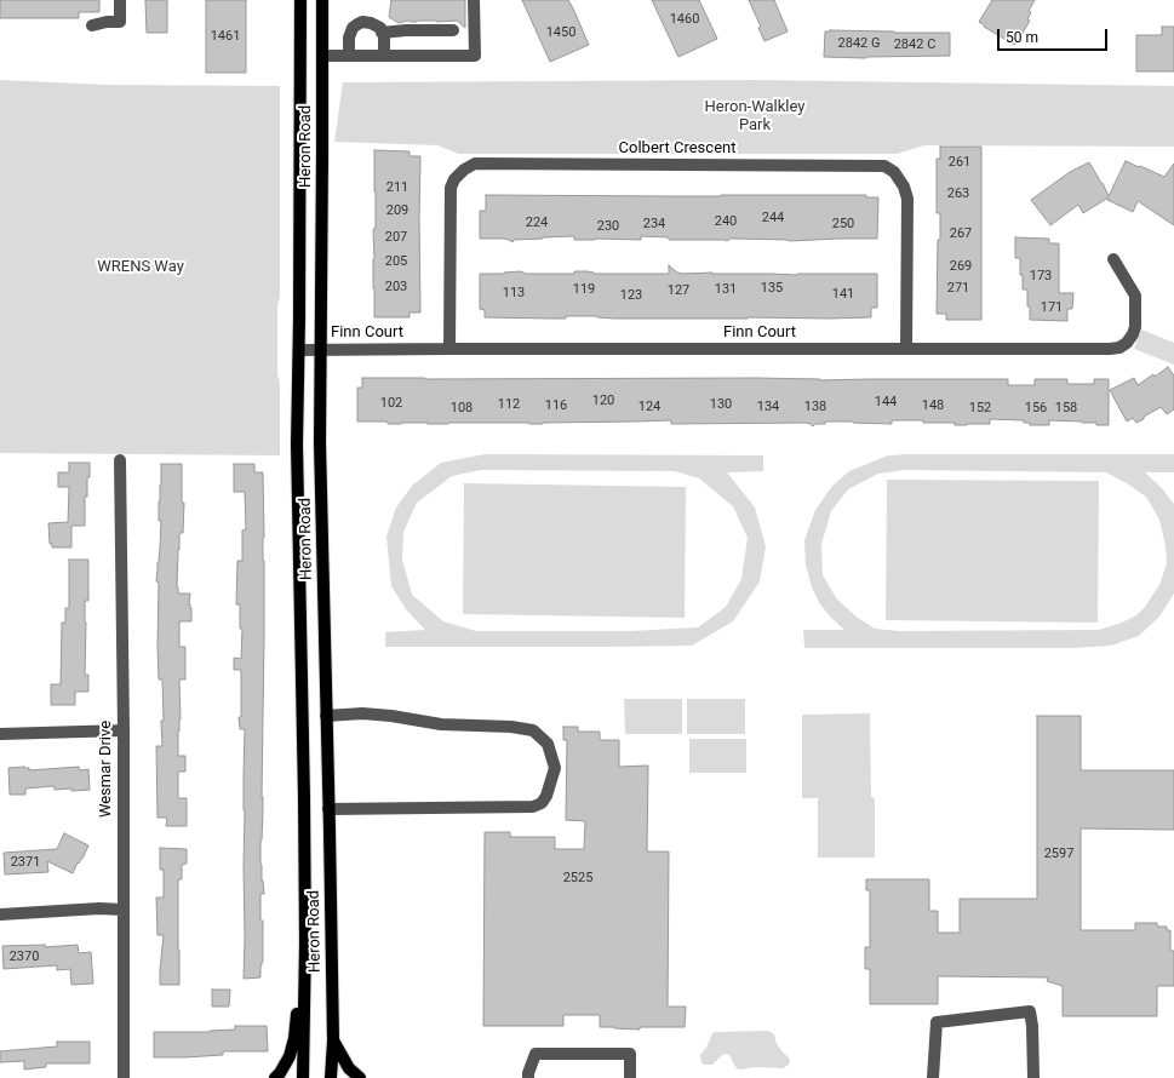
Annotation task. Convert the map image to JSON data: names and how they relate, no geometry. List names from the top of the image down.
{
  "streets": {
    "main road": ["Heron Road"],
    "street": ["Colbert Crescent", "Finn Court", "Wesmar Drive"]
  },
  "crossings": [
    ["Heron Road", "Finn Court"],
    ["Colbert Crescent", "Finn Court"]
  ],
  "parks": ["Heron-Walkley Park", "WRENS Way"],
  "house_numbers": [
    "1460",
    "1450",
    "1461",
    "2842 G",
    "2842 C",
    "261",
    "211",
    "263",
    "209",
    "244",
    "240",
    "224",
    "234",
    "250",
    "230",
    "267",
    "207",
    "205",
    "269",
    "173",
    "203",
    "135",
    "271",
    "119",
    "131",
    "127",
    "113",
    "141",
    "123",
    "171",
    "120",
    "144",
    "102",
    "112",
    "130",
    "116",
    "148",
    "124",
    "134",
    "138",
    "108",
    "152",
    "156",
    "158",
    "2597",
    "2371",
    "2525",
    "2370"
  ],
  "scale_bar": "50 m"
}
